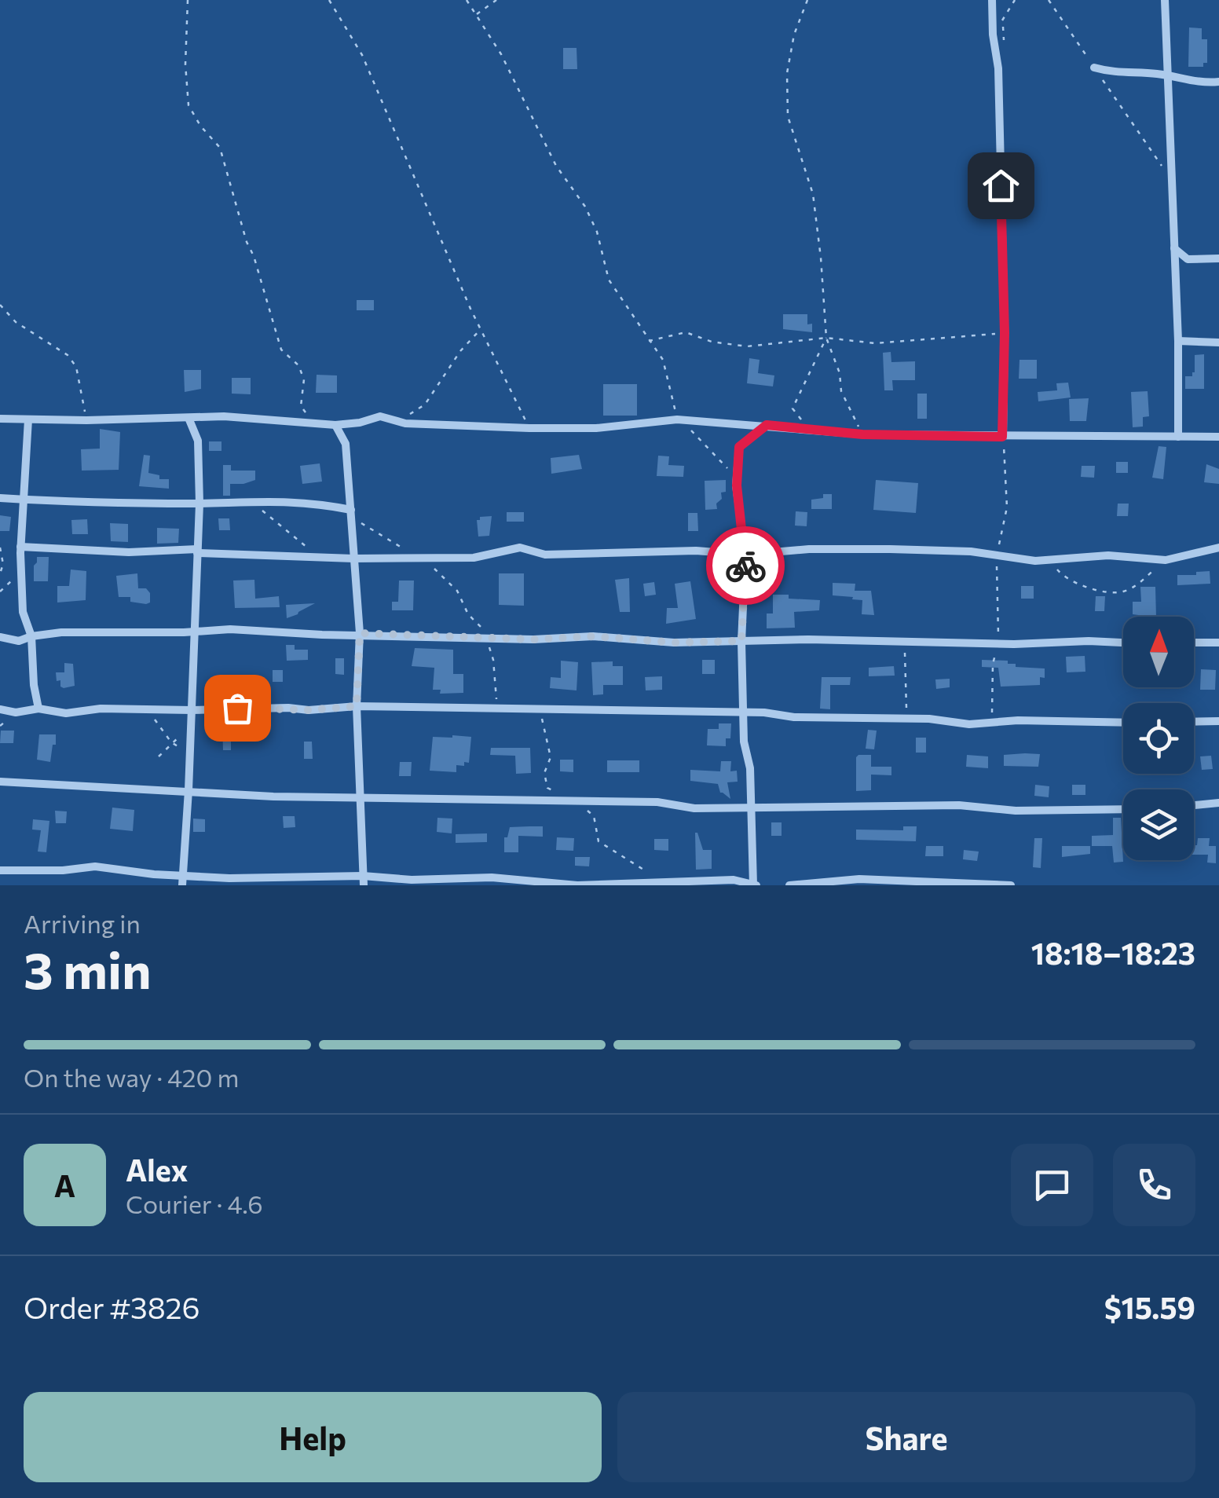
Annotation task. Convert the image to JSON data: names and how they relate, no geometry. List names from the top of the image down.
{
  "north": "top",
  "page": {
    "heading": ["3 min", "Arriving in", "18:18–18:23"],
    "panel": [
      "Alex",
      "Courier · 4.6",
      "Order #3826",
      "$15.59"
    ],
    "bar": "On the way · 420 m",
    "round": "A",
    "buttons": ["Help", "Share"]
  }
}
